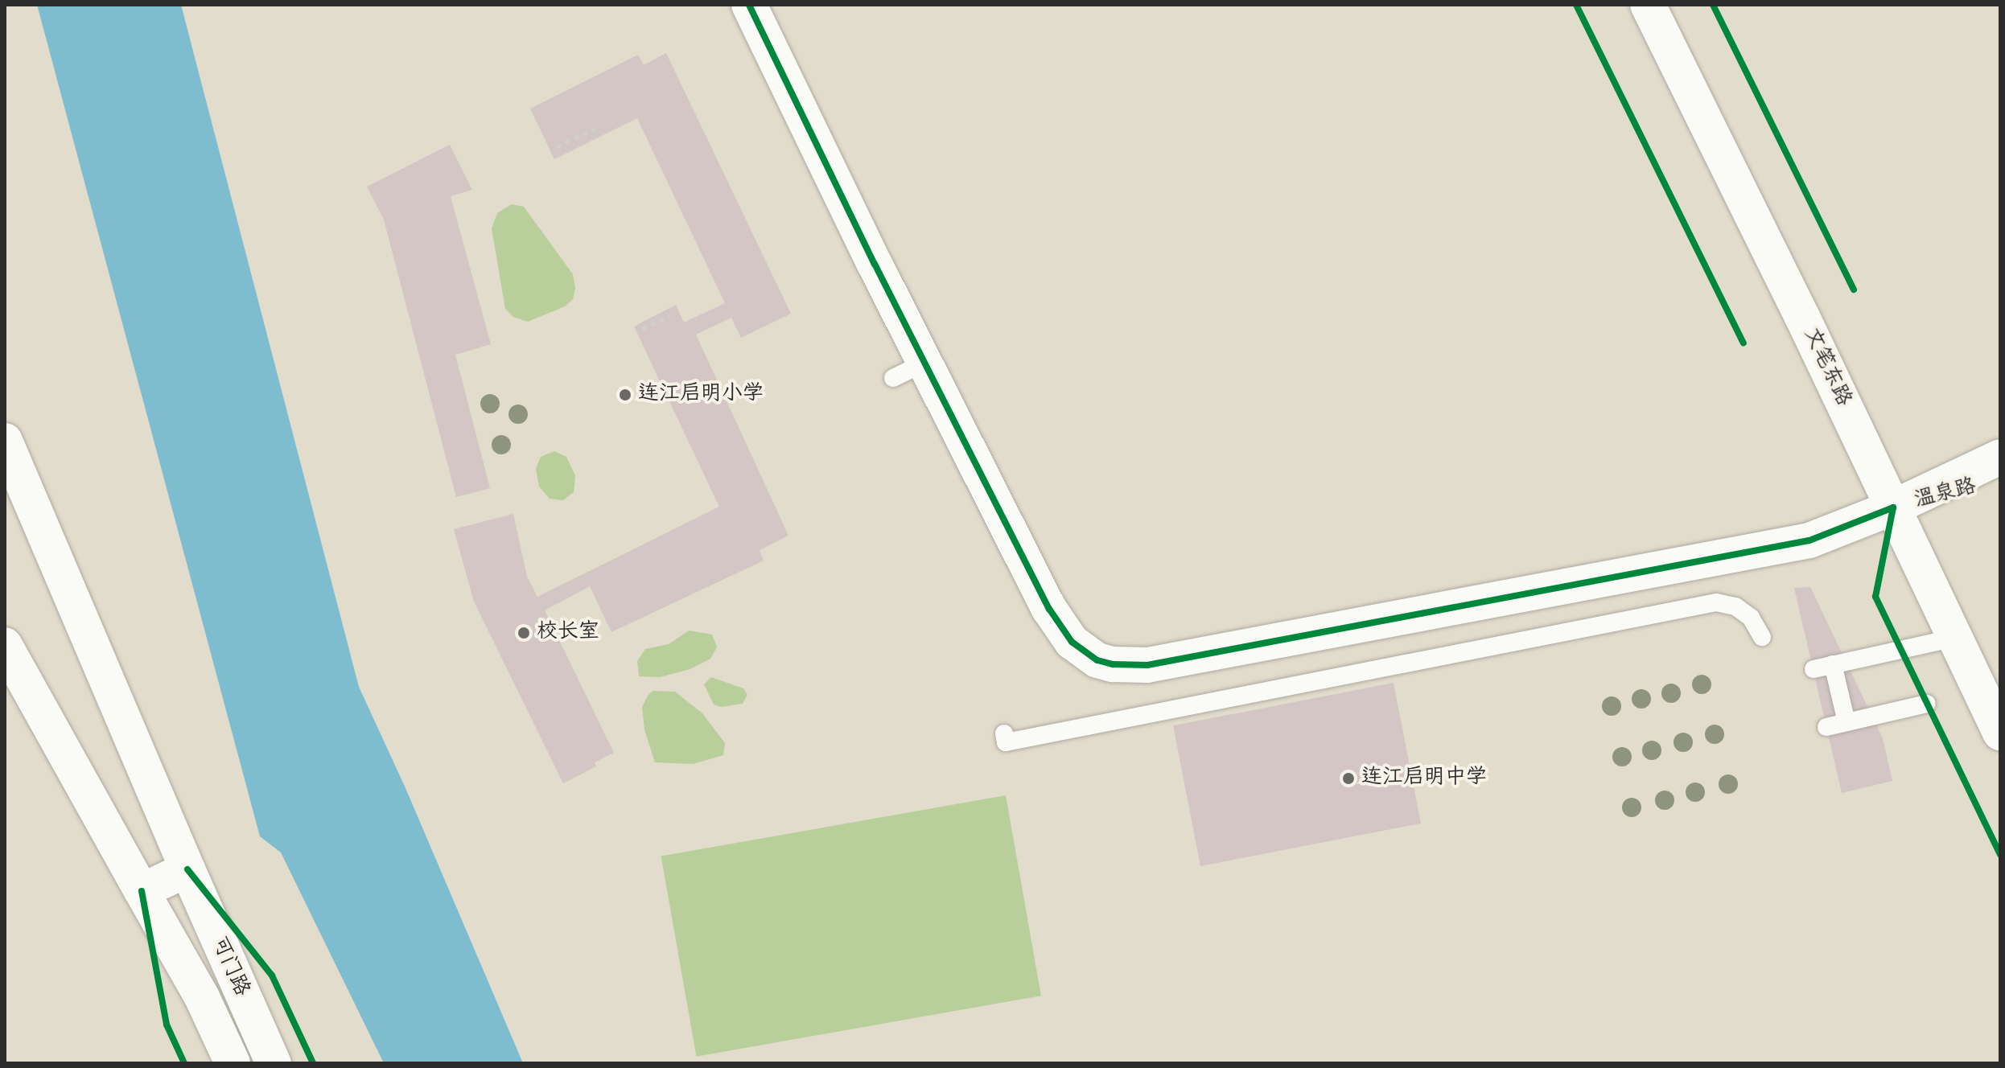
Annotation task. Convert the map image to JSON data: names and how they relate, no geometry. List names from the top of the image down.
{
  "streets": {
    "main road": ["文笔东路", "温泉路", "可门路"]
  },
  "crossings": [
    ["文笔东路", "温泉路"]
  ],
  "places": ["连江启明小学", "校长室", "连江启明中学"]
}
